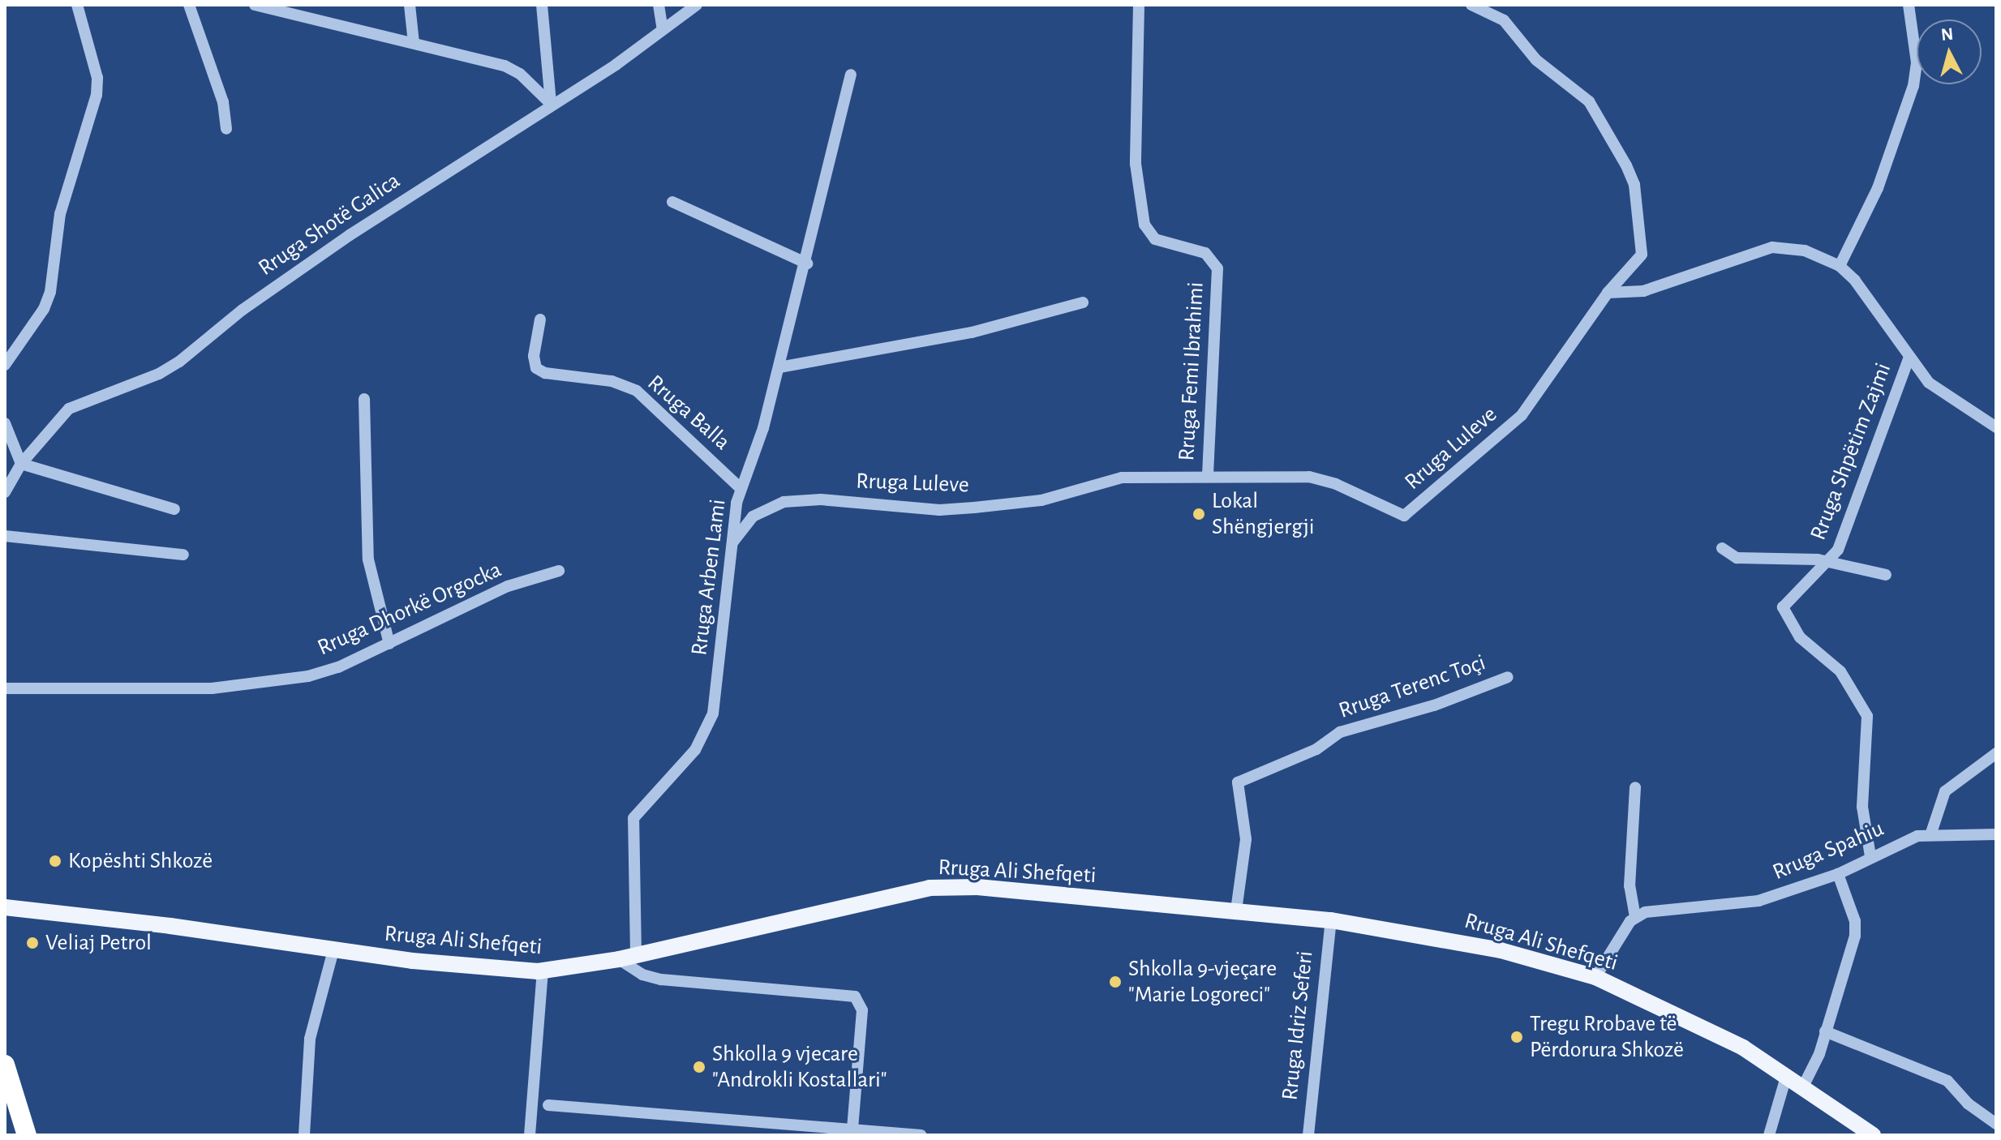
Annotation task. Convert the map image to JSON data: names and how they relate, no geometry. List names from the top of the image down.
{
  "streets": {
    "main road": ["Rruga Ali Shefqeti"],
    "street": [
      "Rruga Shotë Galica",
      "Rruga Femi Ibrahimi",
      "Rruga Balla",
      "Rruga Luleve",
      "Rruga Shpëtim Zajmi",
      "Rruga Arben Lami",
      "Rruga Dhorkë Orgocka",
      "Rruga Terenc Toçi",
      "Rruga Spahiu",
      "Rruga Idriz Seferi"
    ]
  },
  "crossings": [
    ["Rruga Femi Ibrahimi", "Rruga Luleve"],
    ["Rruga Balla", "Rruga Arben Lami"],
    ["Rruga Luleve", "Rruga Arben Lami"],
    ["Rruga Shpëtim Zajmi", "Rruga Spahiu"],
    ["Rruga Arben Lami", "Rruga Ali Shefqeti"],
    ["Rruga Terenc Toçi", "Rruga Ali Shefqeti"],
    ["Rruga Ali Shefqeti", "Rruga Idriz Seferi"]
  ],
  "places": [
    "Lokal Shëngjergji",
    "Kopështi Shkozë",
    "Veliaj Petrol",
    "Shkolla 9-vjeçare \"Marie Logoreci\"",
    "Tregu Rrobave të Përdorura Shkozë",
    "Shkolla 9 vjecare \"Androkli Kostallari\""
  ],
  "north": "top"
}
